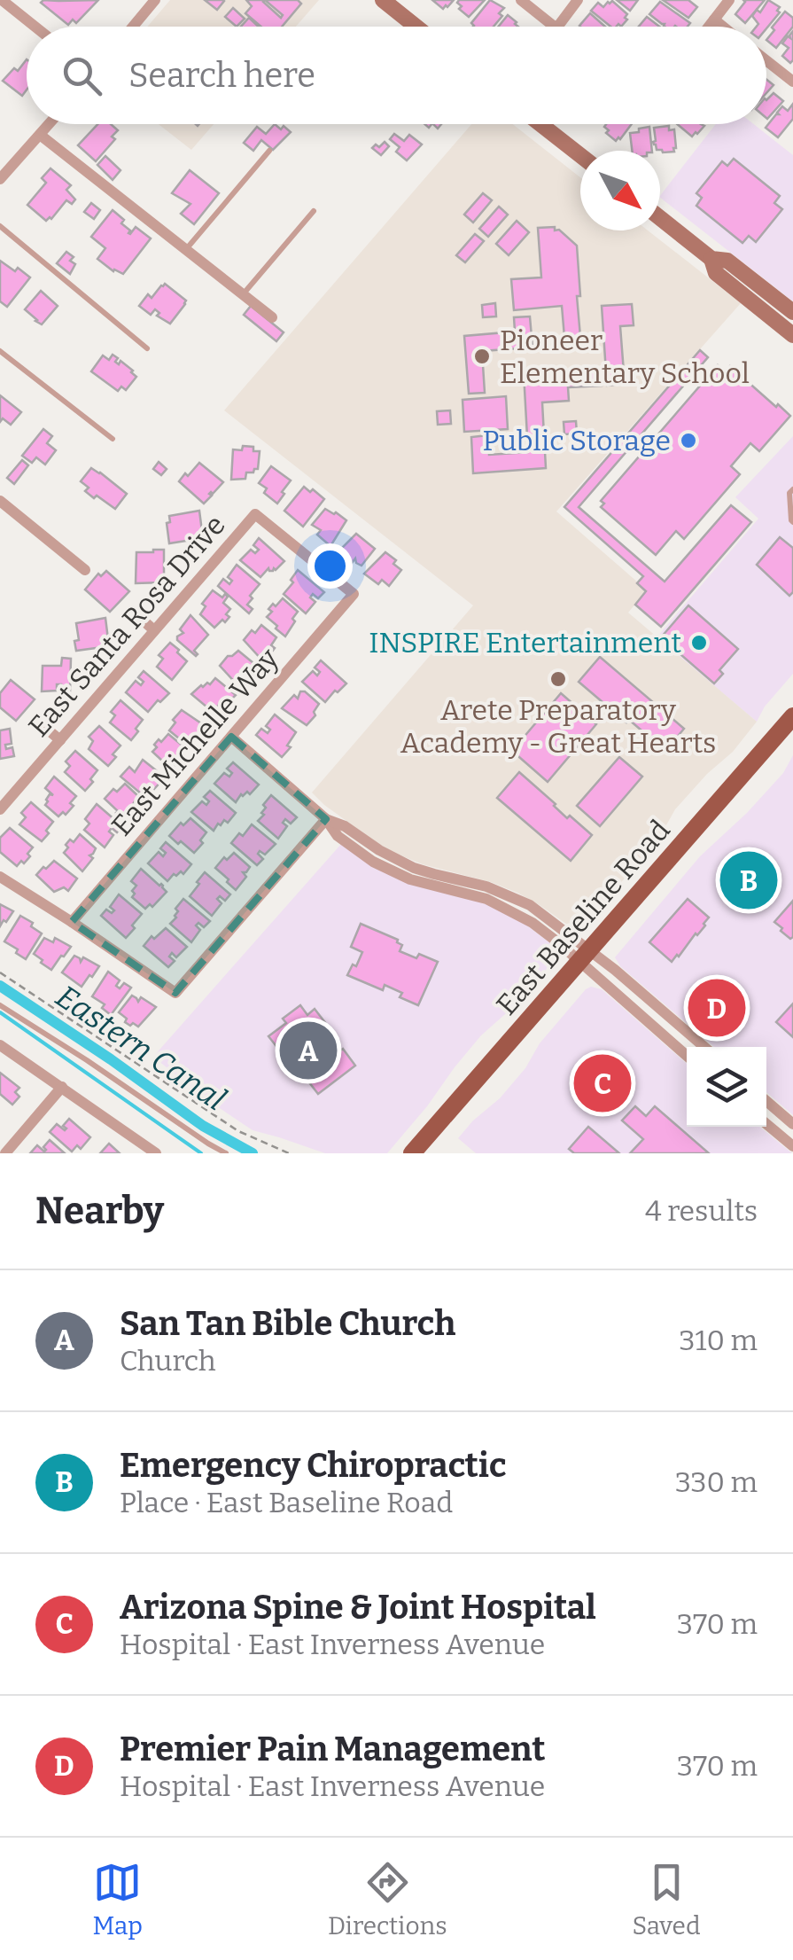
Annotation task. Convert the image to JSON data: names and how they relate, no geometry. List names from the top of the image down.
{
  "streets": {
    "main road": ["East Baseline Road"],
    "street": ["East Santa Rosa Drive", "East Michelle Way"]
  },
  "crossings": [
    ["East Santa Rosa Drive", "East Michelle Way"]
  ],
  "water": ["Eastern Canal"],
  "places": [
    "Pioneer Elementary School",
    "Public Storage",
    "INSPIRE Entertainment",
    "Arete Preparatory Academy - Great Hearts"
  ],
  "north": "bottom right",
  "page": {
    "search": "Search here",
    "pins": [
      "B",
      "D",
      "A",
      "C"
    ],
    "heading": ["Nearby", "4 results"],
    "list": [
      {
        "mark": "A",
        "name": "San Tan Bible Church",
        "note": "Church",
        "value": "310 m"
      },
      {
        "mark": "B",
        "name": "Emergency Chiropractic",
        "note": "Place · East Baseline Road",
        "value": "330 m"
      },
      {
        "mark": "C",
        "name": "Arizona Spine & Joint Hospital",
        "note": "Hospital · East Inverness Avenue",
        "value": "370 m"
      },
      {
        "mark": "D",
        "name": "Premier Pain Management",
        "note": "Hospital · East Inverness Avenue",
        "value": "370 m"
      }
    ],
    "nav": ["Map", "Directions", "Saved"]
  }
}
